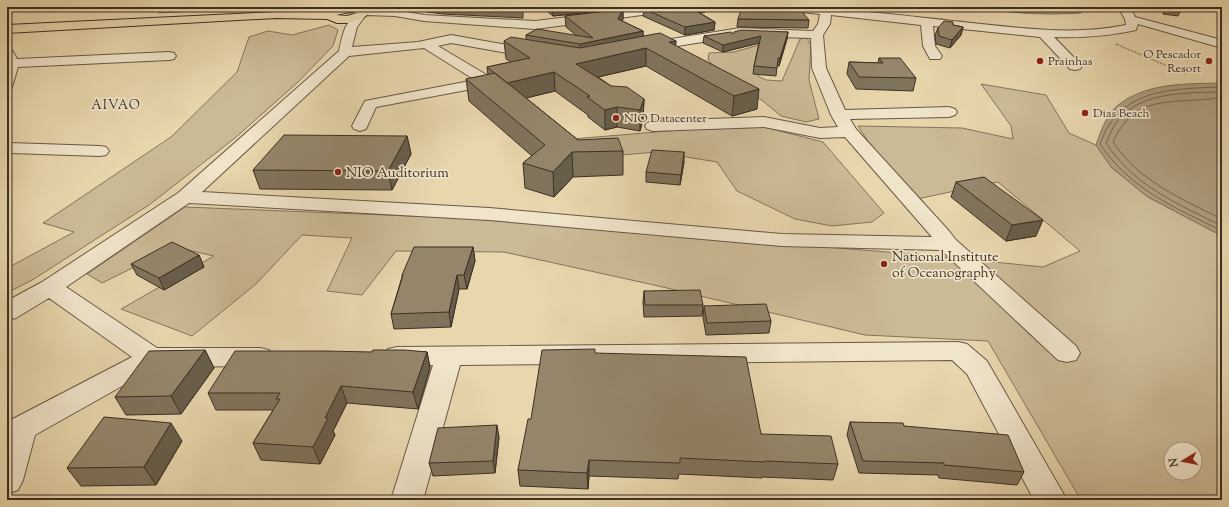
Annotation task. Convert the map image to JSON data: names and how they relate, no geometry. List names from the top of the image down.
{
  "districts": ["AIVAO"],
  "places": [
    "Prainhas",
    "O Pescador Resort",
    "Dias Beach",
    "NIO Datacenter",
    "NIO Auditorium",
    "National Institute of Oceanography"
  ],
  "north": "left"
}
